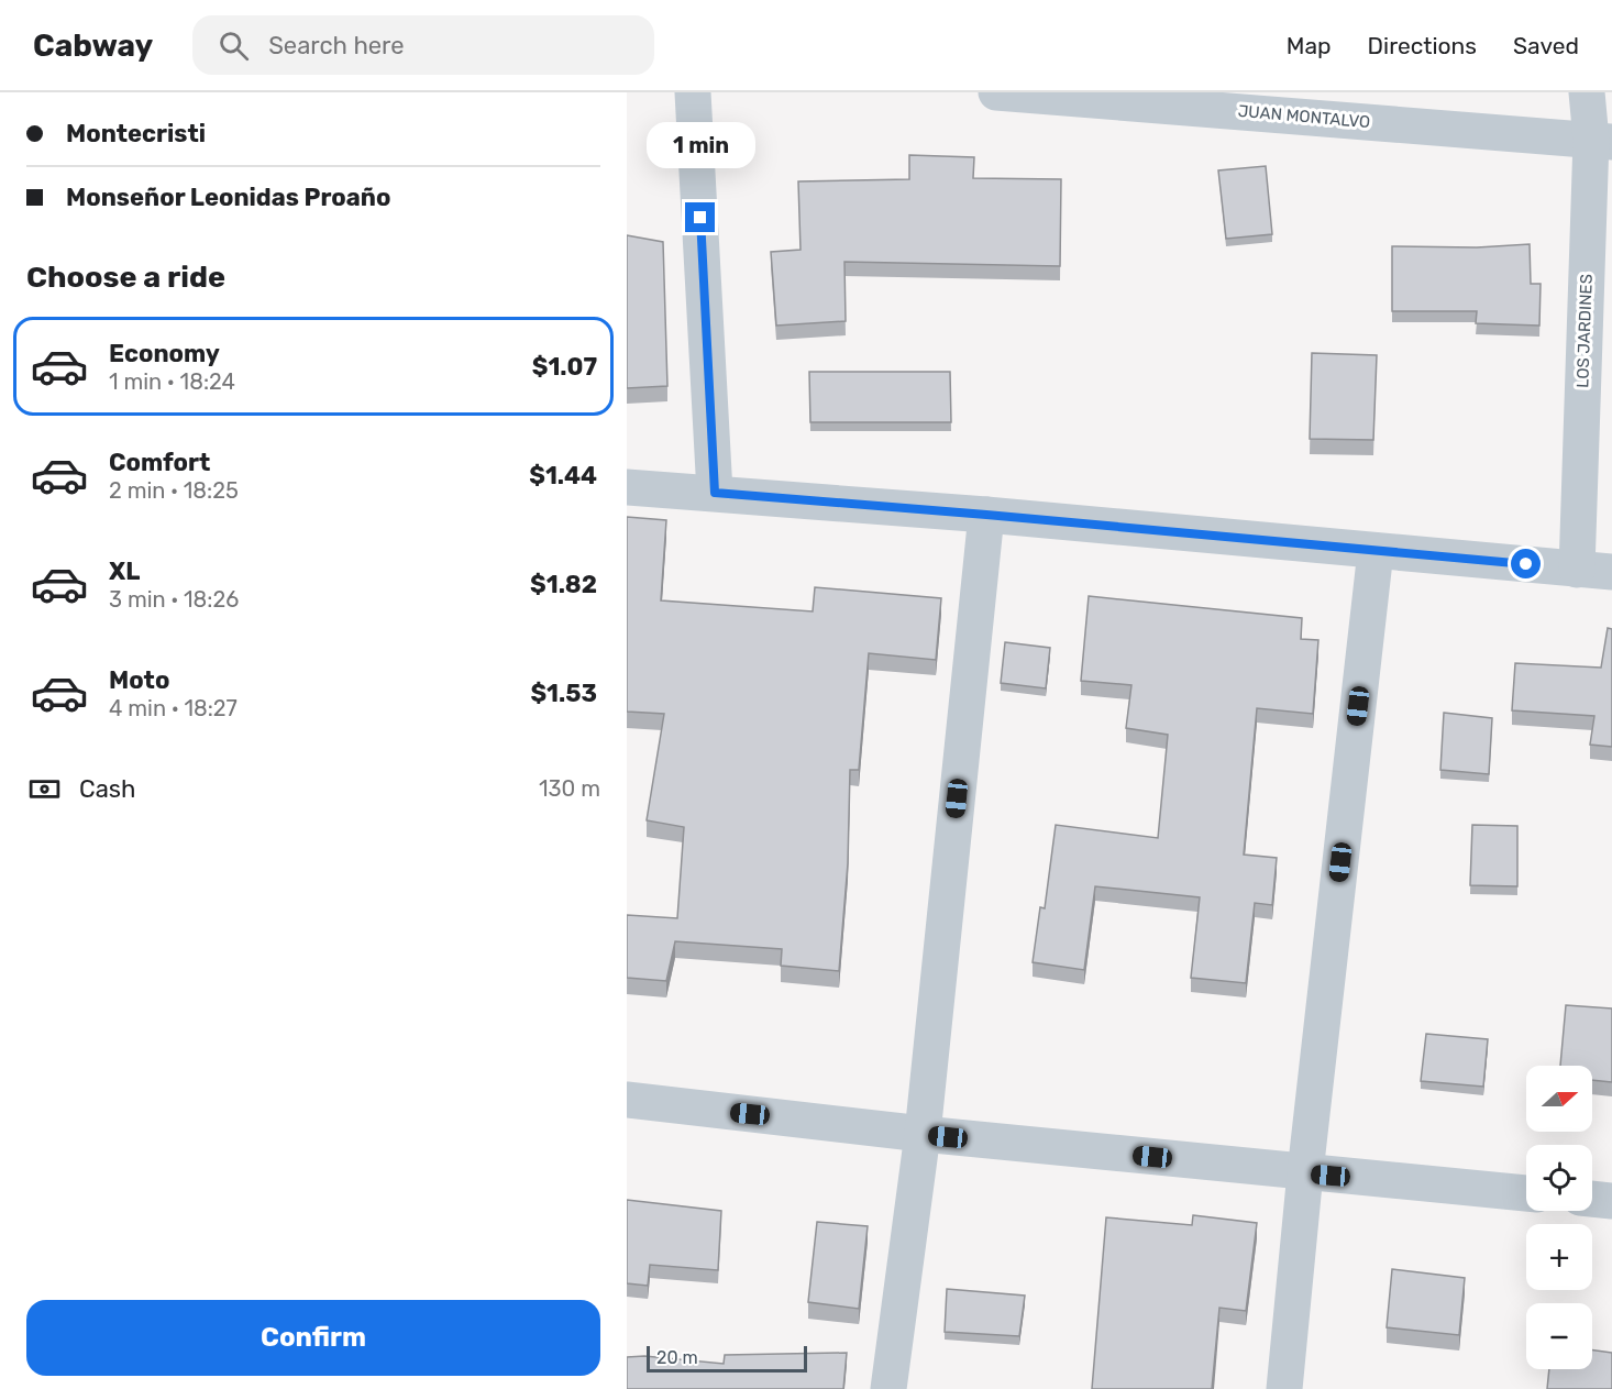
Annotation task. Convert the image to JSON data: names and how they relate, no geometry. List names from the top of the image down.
{
  "streets": {
    "street": ["JUAN MONTALVO", "LOS JARDINES"]
  },
  "crossings": [
    ["JUAN MONTALVO", "LOS JARDINES"]
  ],
  "scale_bar": "20 m",
  "north": "right",
  "page": {
    "header": "Cabway",
    "search": "Search here",
    "nav": ["Map", "Directions", "Saved"],
    "banner": ["Montecristi", "Monseñor Leonidas Proaño"],
    "bubble": "1 min",
    "heading": "Choose a ride",
    "list": [
      {
        "name": "Economy",
        "note": "1 min · 18:24",
        "value": "$1.07"
      },
      {
        "name": "Comfort",
        "note": "2 min · 18:25",
        "value": "$1.44"
      },
      {
        "name": "XL",
        "note": "3 min · 18:26",
        "value": "$1.82"
      },
      {
        "name": "Moto",
        "note": "4 min · 18:27",
        "value": "$1.53"
      }
    ],
    "pay": ["Cash", "130 m"],
    "map_buttons": ["+", "−"],
    "buttons": "Confirm",
    "scale": "20 m"
  }
}
